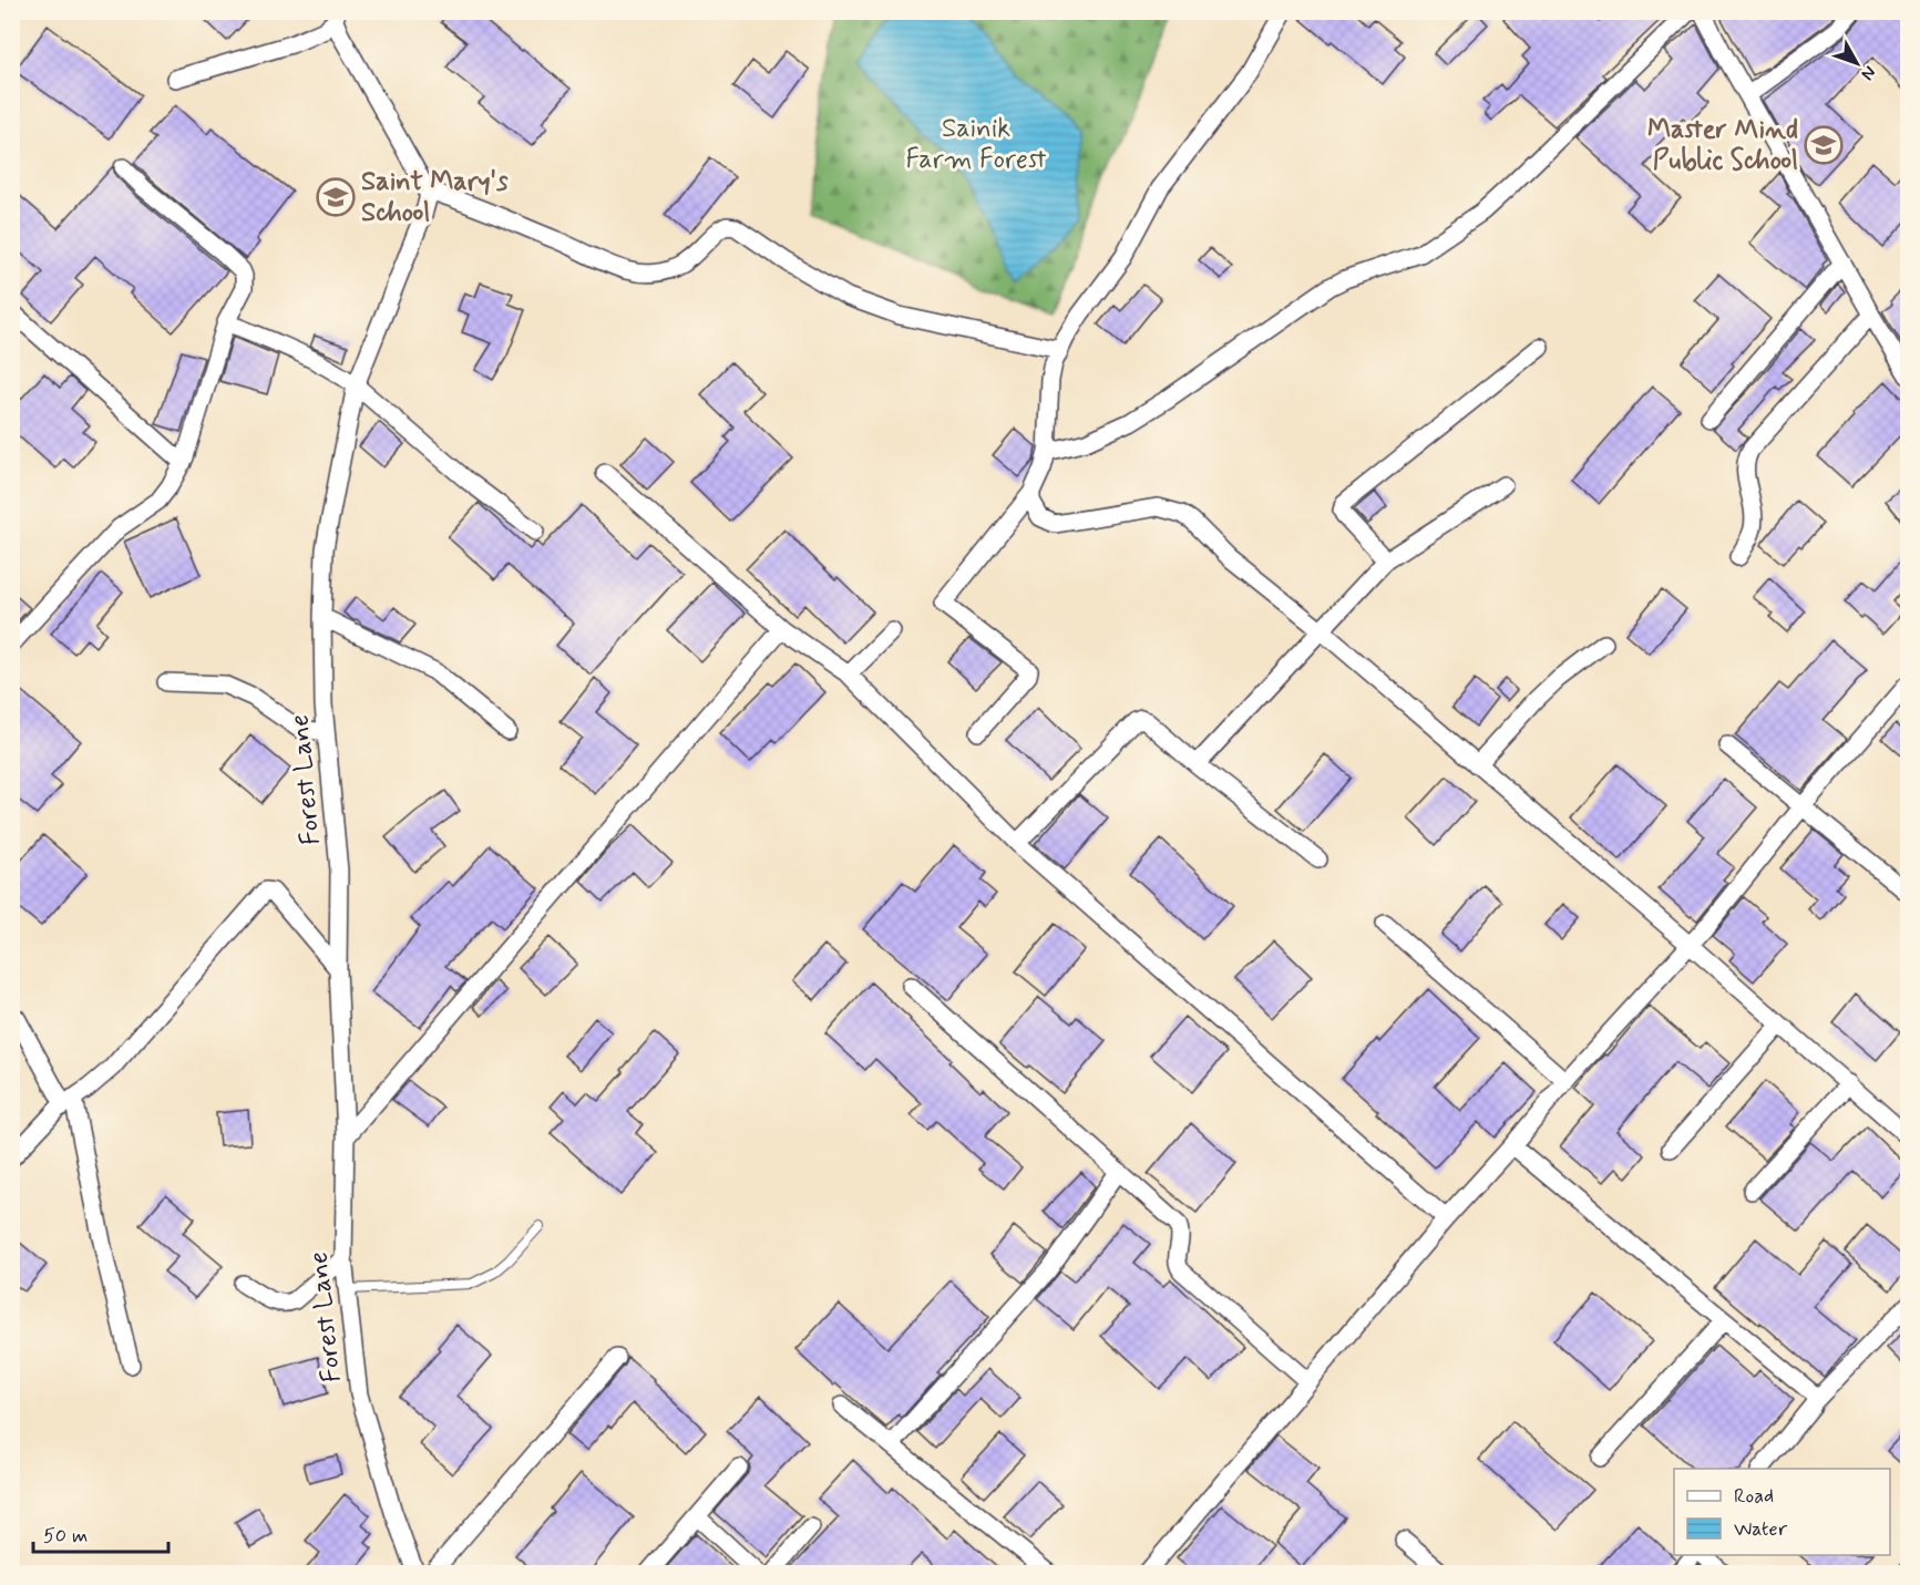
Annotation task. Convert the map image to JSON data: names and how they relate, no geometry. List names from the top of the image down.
{
  "streets": {
    "street": ["Forest Lane"]
  },
  "parks": ["Sainik Farm Forest"],
  "places": {
    "school or university": ["Master Mind Public School", "Saint Mary's School"]
  },
  "legend": ["Road", "Water"],
  "scale_bar": "50 m",
  "north": "bottom right"
}
